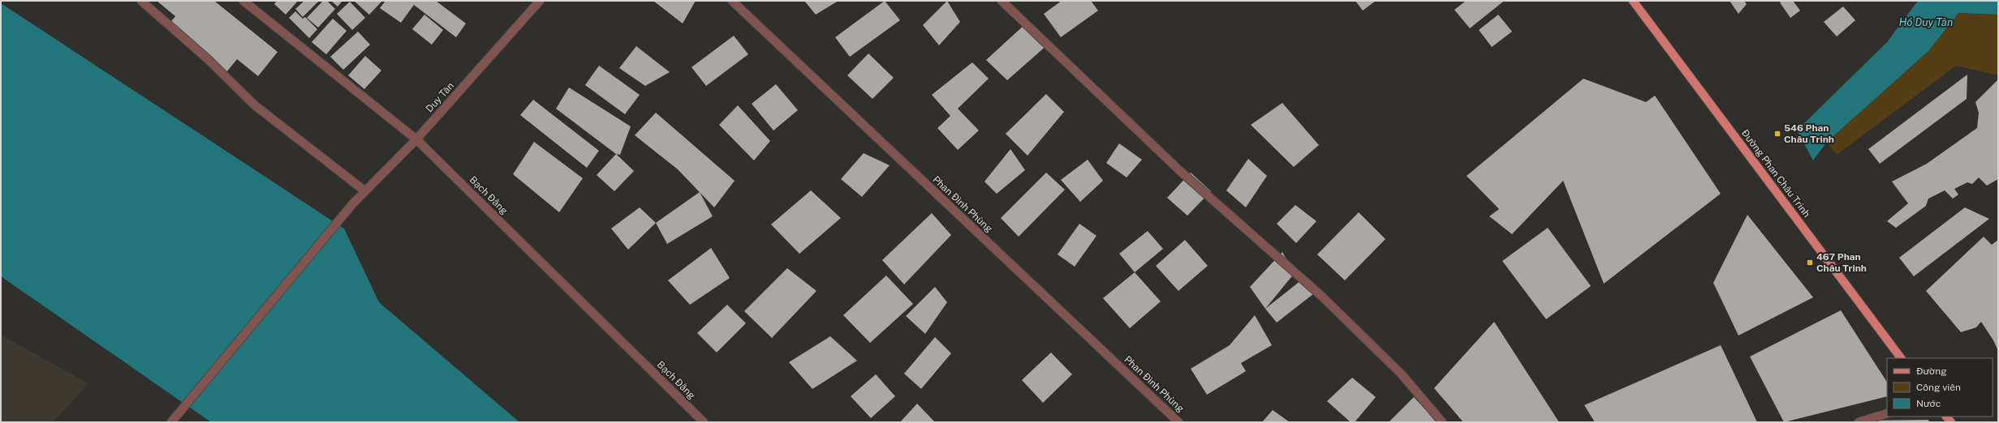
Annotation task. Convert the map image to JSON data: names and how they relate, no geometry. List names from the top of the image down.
{
  "streets": {
    "main road": ["Đường Phan Châu Trinh"],
    "street": ["Duy Tân", "Bạch Đằng", "Phan Đình Phùng"]
  },
  "crossings": [
    ["Duy Tân", "Bạch Đằng"]
  ],
  "water": ["Hồ Duy Tân"],
  "places": {
    "transit": ["546 Phan Châu Trinh", "467 Phan Châu Trinh"]
  },
  "legend": ["Đường", "Công viên", "Nước"]
}
